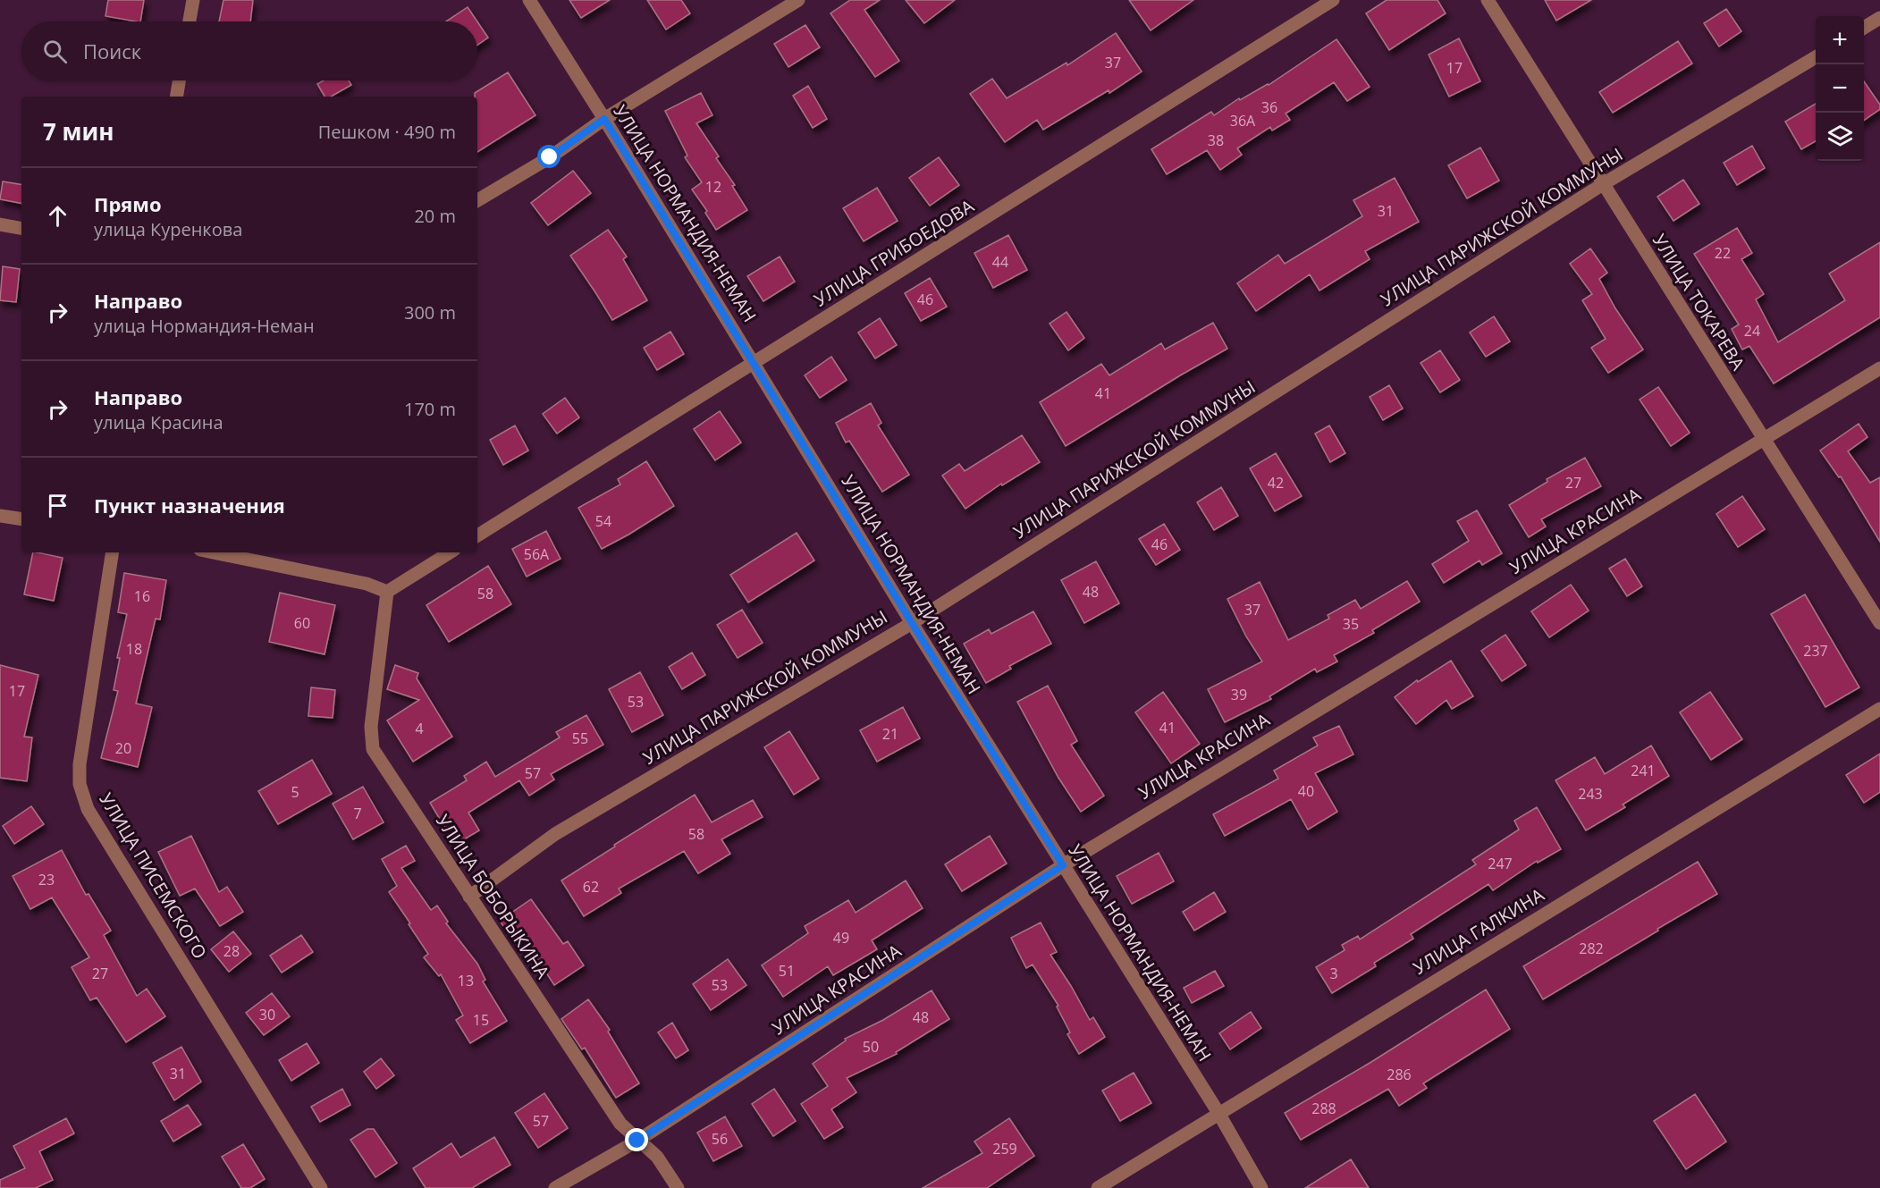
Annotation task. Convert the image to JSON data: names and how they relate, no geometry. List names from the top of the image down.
{
  "streets": {
    "street": [
      "УЛИЦА НОРМАНДИЯ-НЕМАН",
      "УЛИЦА ПАРИЖСКОЙ КОММУНЫ",
      "УЛИЦА ГРИБОЕДОВА",
      "УЛИЦА ТОКАРЕВА",
      "УЛИЦА КРАСИНА",
      "УЛИЦА ПИСЕМСКОГО",
      "УЛИЦА БОБОРЫКИНА",
      "УЛИЦА ГАЛКИНА"
    ]
  },
  "crossings": [
    ["УЛИЦА НОРМАНДИЯ-НЕМАН", "УЛИЦА ПАРИЖСКОЙ КОММУНЫ"],
    ["УЛИЦА НОРМАНДИЯ-НЕМАН", "УЛИЦА ГРИБОЕДОВА"],
    ["УЛИЦА НОРМАНДИЯ-НЕМАН", "УЛИЦА КРАСИНА"],
    ["УЛИЦА НОРМАНДИЯ-НЕМАН", "УЛИЦА ГАЛКИНА"],
    ["УЛИЦА ПАРИЖСКОЙ КОММУНЫ", "УЛИЦА ТОКАРЕВА"],
    ["УЛИЦА ПАРИЖСКОЙ КОММУНЫ", "УЛИЦА БОБОРЫКИНА"],
    ["УЛИЦА ТОКАРЕВА", "УЛИЦА КРАСИНА"],
    ["УЛИЦА КРАСИНА", "УЛИЦА БОБОРЫКИНА"]
  ],
  "house_numbers": [
    "37",
    "17",
    "36",
    "36А",
    "38",
    "12",
    "31",
    "22",
    "44",
    "46",
    "24",
    "41",
    "42",
    "27",
    "54",
    "46",
    "56А",
    "48",
    "58",
    "16",
    "37",
    "60",
    "35",
    "18",
    "237",
    "17",
    "39",
    "53",
    "41",
    "4",
    "21",
    "55",
    "20",
    "241",
    "57",
    "40",
    "5",
    "243",
    "7",
    "58",
    "247",
    "23",
    "62",
    "49",
    "282",
    "28",
    "51",
    "27",
    "3",
    "13",
    "53",
    "30",
    "48",
    "15",
    "50",
    "31",
    "286",
    "288",
    "57",
    "56",
    "259"
  ],
  "page": {
    "map_buttons": ["+", "−"],
    "search": "Поиск",
    "heading": ["7 мин", "Пешком · 490 m"],
    "list": [
      ["Прямо", "улица Куренкова", "20 m"],
      ["Направо", "улица Нормандия-Неман", "300 m"],
      ["Направо", "улица Красина", "170 m"],
      "Пункт назначения"
    ]
  }
}
